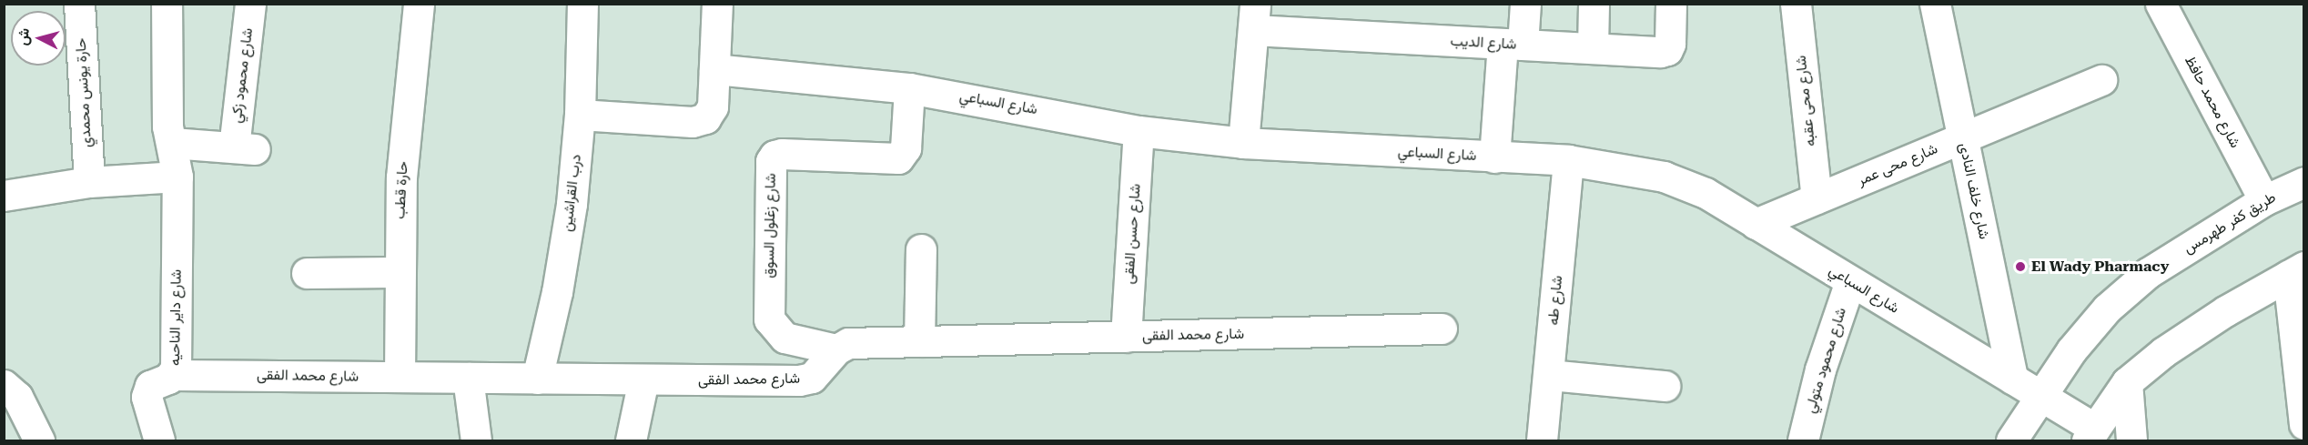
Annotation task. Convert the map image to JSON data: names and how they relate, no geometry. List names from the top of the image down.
{
  "streets": {
    "street": [
      "شارع الديب",
      "شارع محمود زكي",
      "حارة يونس محمدي",
      "شارع محى عقبه",
      "شارع محمد حافظ",
      "شارع السباعي",
      "شارع محى عمر",
      "حارة قطب",
      "شارع خلف النادى",
      "درب القراشين",
      "طريق كفر طهرمس",
      "شارع زغلول السوق",
      "شارع حسن الفقى",
      "شارع طه",
      "شارع داير الناحيه",
      "شارع محمد الفقى",
      "شارع محمود متولي"
    ]
  },
  "crossings": [
    ["شارع محمود زكي", "شارع داير الناحيه"],
    ["شارع محى عقبه", "شارع محى عمر"],
    ["شارع محمد حافظ", "طريق كفر طهرمس"],
    ["شارع السباعي", "شارع محى عمر"],
    ["شارع السباعي", "شارع خلف النادى"],
    ["شارع السباعي", "طريق كفر طهرمس"],
    ["شارع السباعي", "شارع زغلول السوق"],
    ["شارع السباعي", "شارع حسن الفقى"],
    ["شارع السباعي", "شارع طه"],
    ["شارع السباعي", "شارع محمود متولي"],
    ["شارع محى عمر", "شارع خلف النادى"],
    ["حارة قطب", "شارع محمد الفقى"],
    ["درب القراشين", "شارع محمد الفقى"],
    ["شارع زغلول السوق", "شارع محمد الفقى"],
    ["شارع حسن الفقى", "شارع محمد الفقى"],
    ["شارع داير الناحيه", "شارع محمد الفقى"]
  ],
  "places": ["El Wady Pharmacy"],
  "north": "left"
}
